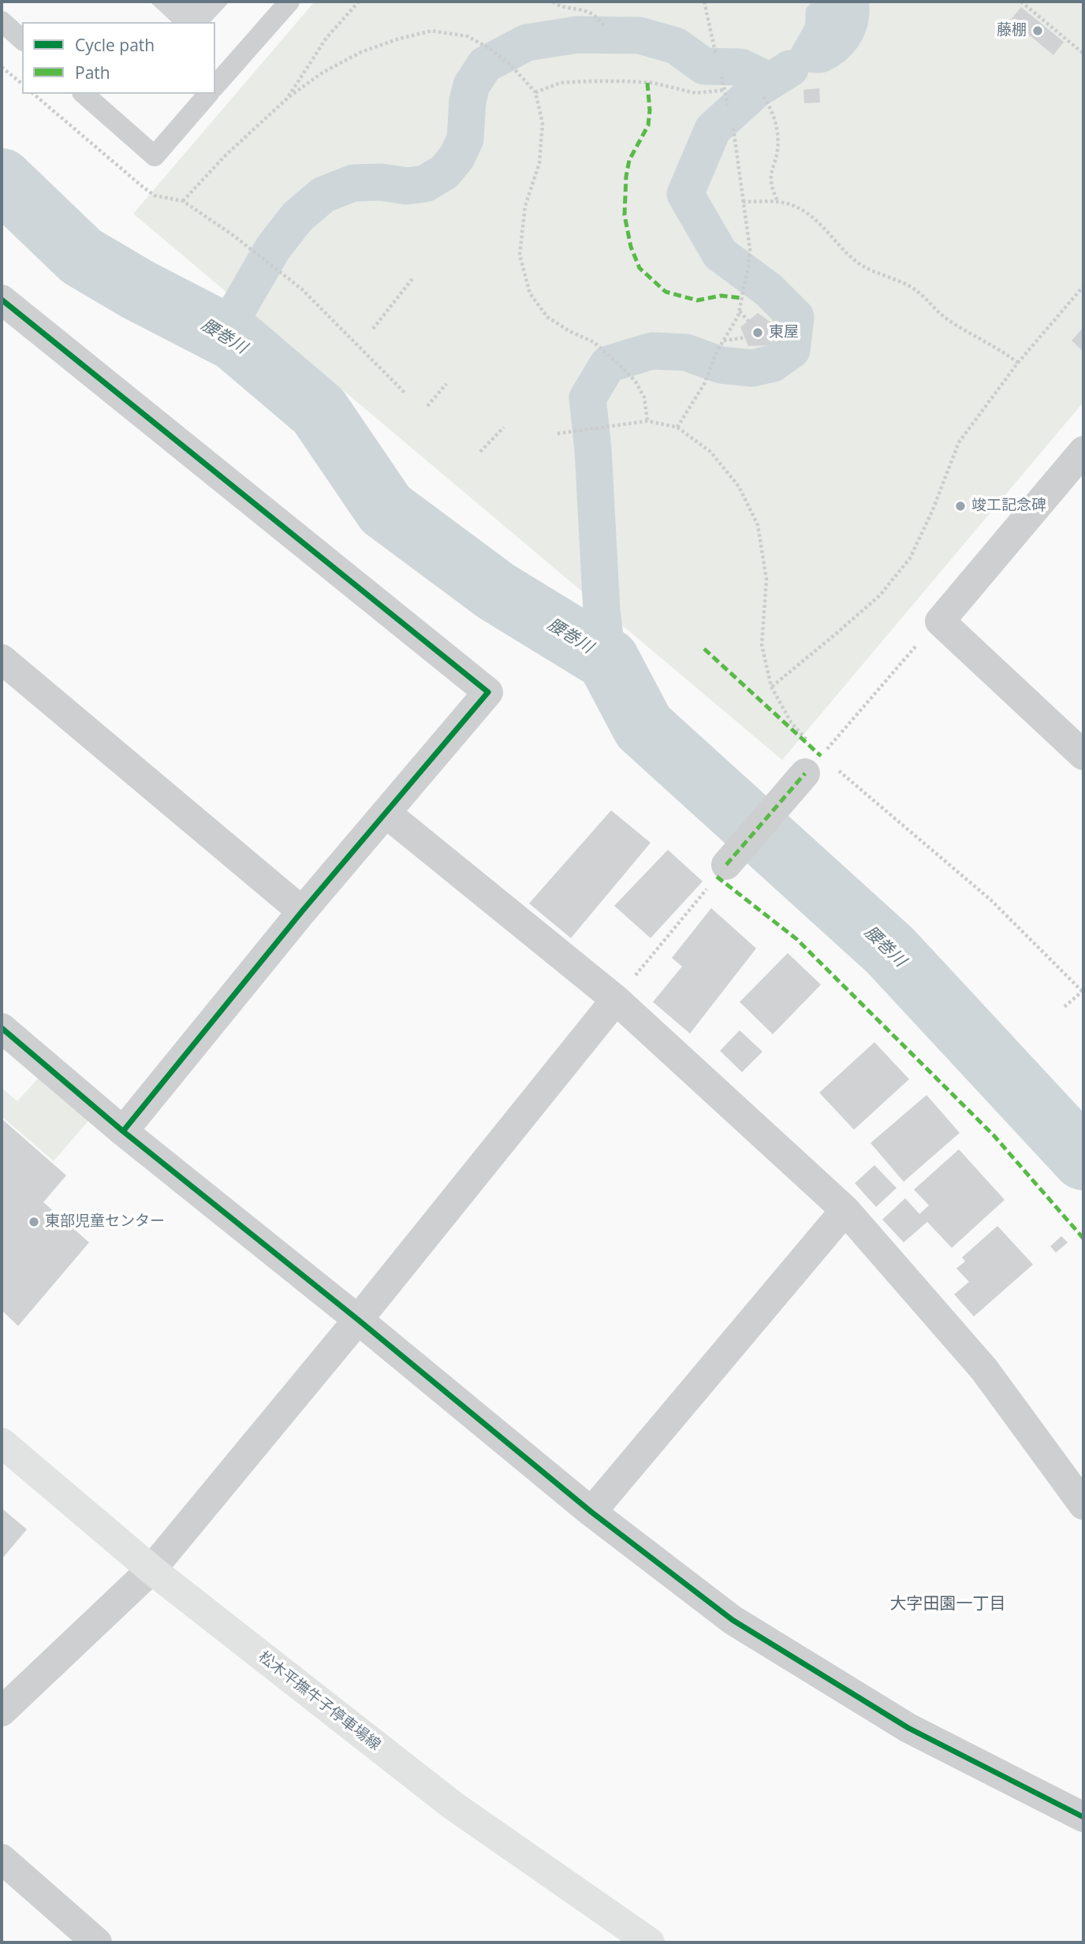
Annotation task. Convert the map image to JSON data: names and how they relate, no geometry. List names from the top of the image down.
{
  "streets": {
    "main road": ["松木平撫牛子停車場線"]
  },
  "districts": ["大字田園一丁目"],
  "water": ["腰巻川"],
  "places": [
    "藤棚",
    "東屋",
    "竣工記念碑",
    "東部児童センター"
  ],
  "legend": ["Cycle path", "Path"]
}
